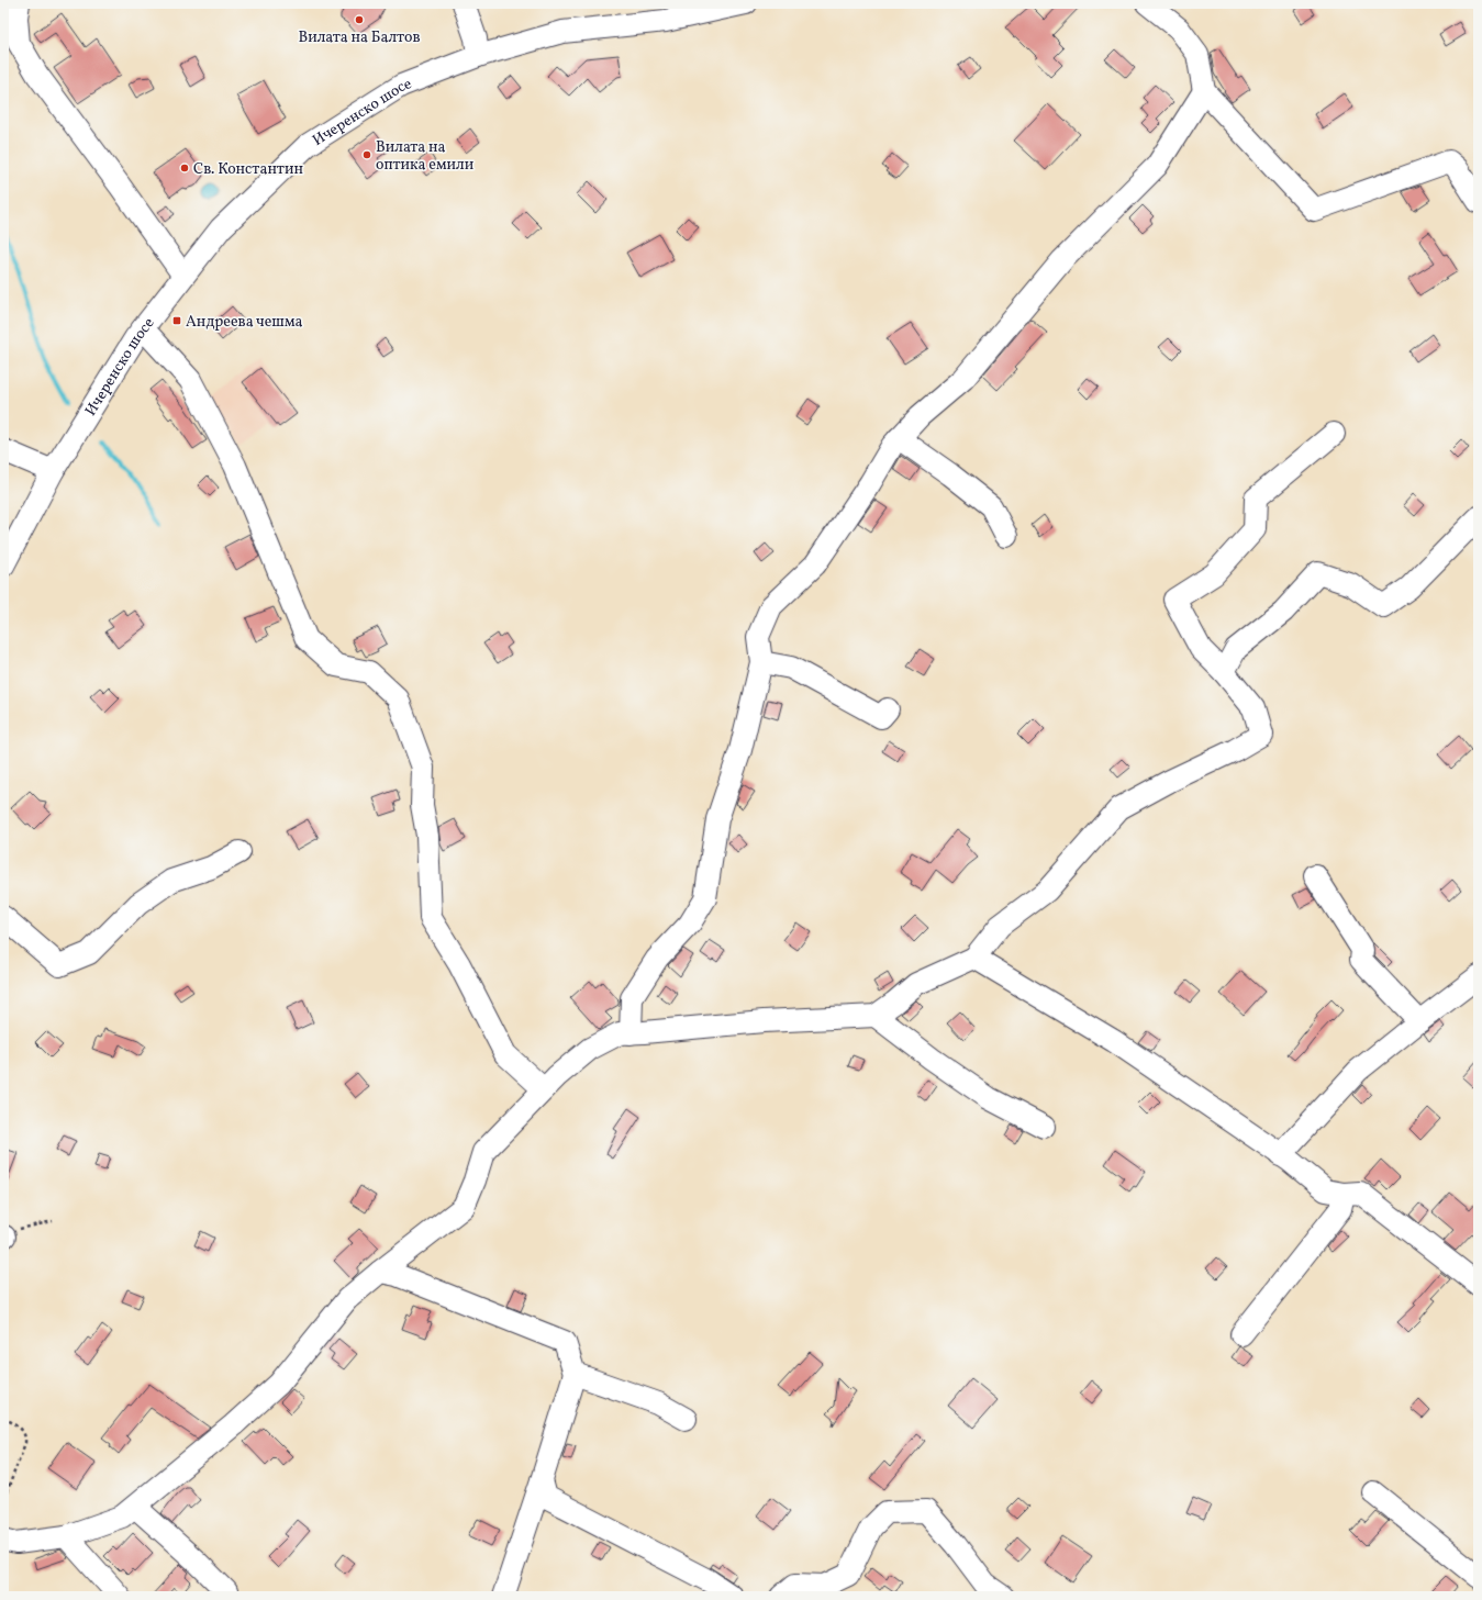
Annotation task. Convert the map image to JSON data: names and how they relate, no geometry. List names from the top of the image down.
{
  "streets": {
    "street": ["Ичеренско шосе"]
  },
  "places": {
    "other": ["Вилата на Балтов", "Вилата на оптика емили", "Св. Константин"],
    "transit": ["Андреева чешма"]
  }
}
